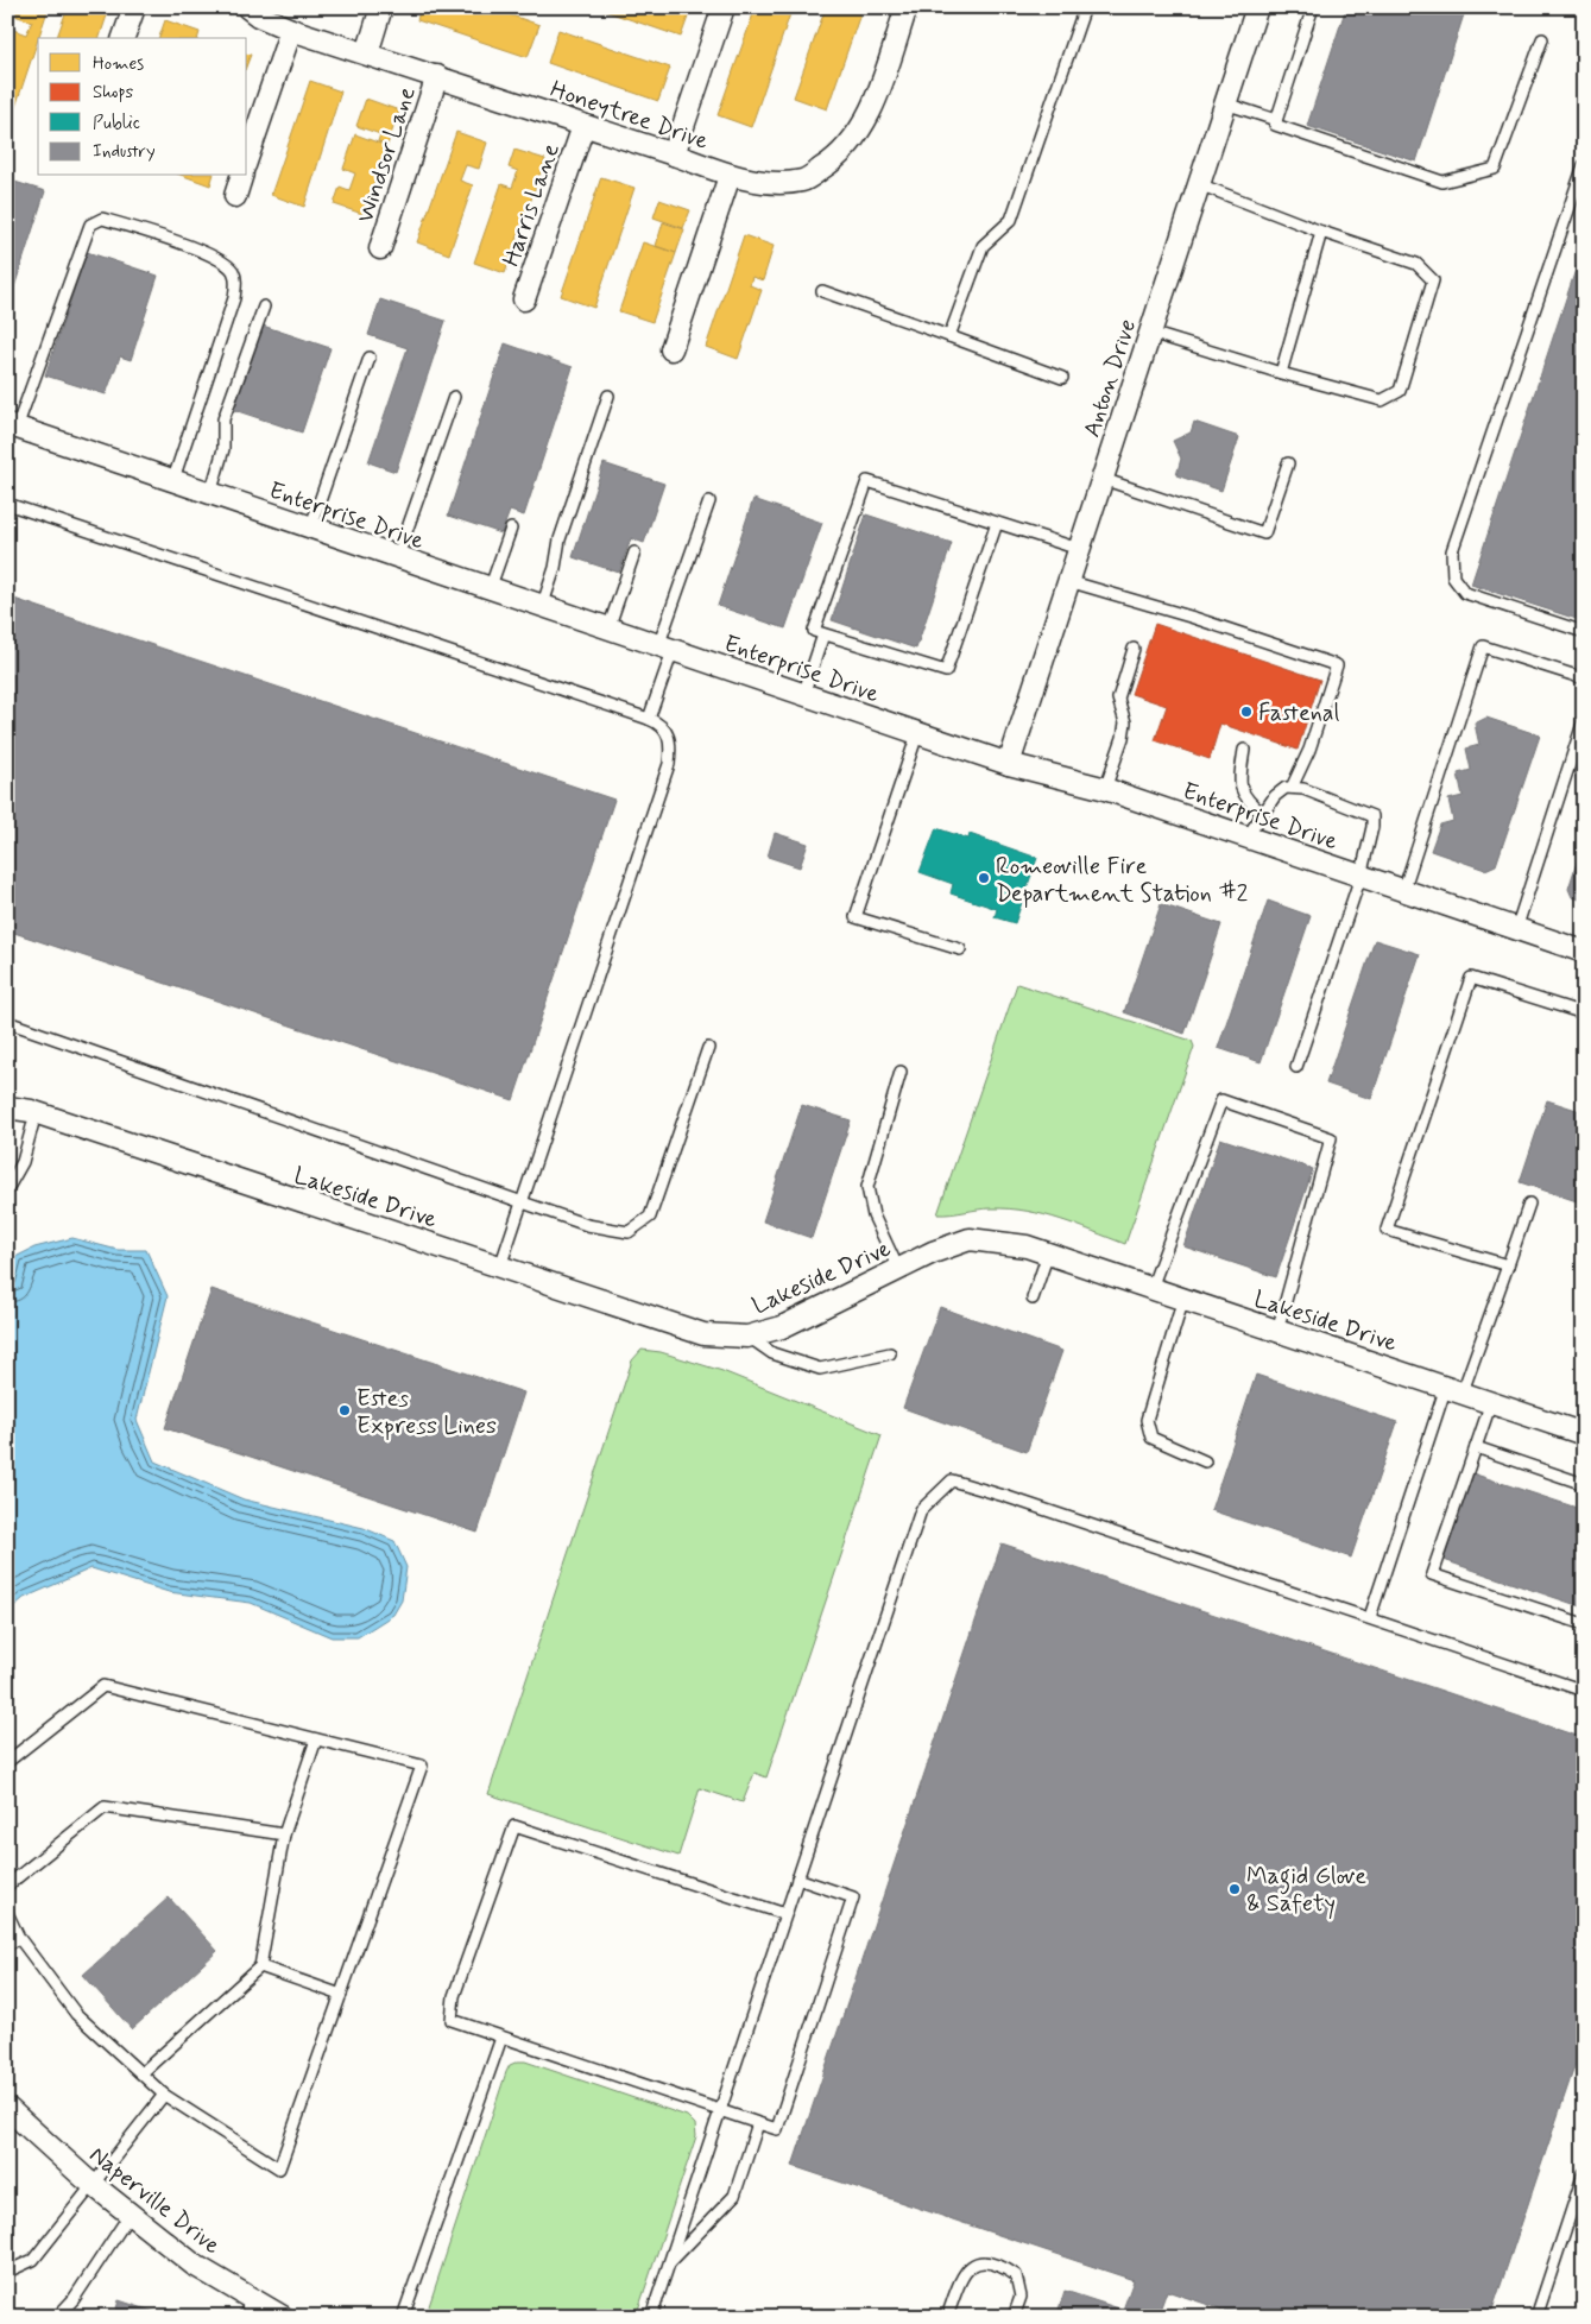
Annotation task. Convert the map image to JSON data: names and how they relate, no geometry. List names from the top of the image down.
{
  "streets": {
    "street": [
      "Honeytree Drive",
      "Windsor Lane",
      "Harris Lane",
      "Anton Drive",
      "Enterprise Drive",
      "Lakeside Drive",
      "Naperville Drive"
    ]
  },
  "crossings": [
    ["Honeytree Drive", "Windsor Lane"],
    ["Honeytree Drive", "Harris Lane"],
    ["Anton Drive", "Enterprise Drive"]
  ],
  "places": [
    "Fastenal",
    "Romeoville Fire Department Station #2",
    "Estes Express Lines",
    "Magid Glove & Safety"
  ],
  "legend": [
    "Homes",
    "Shops",
    "Public",
    "Industry"
  ]
}
